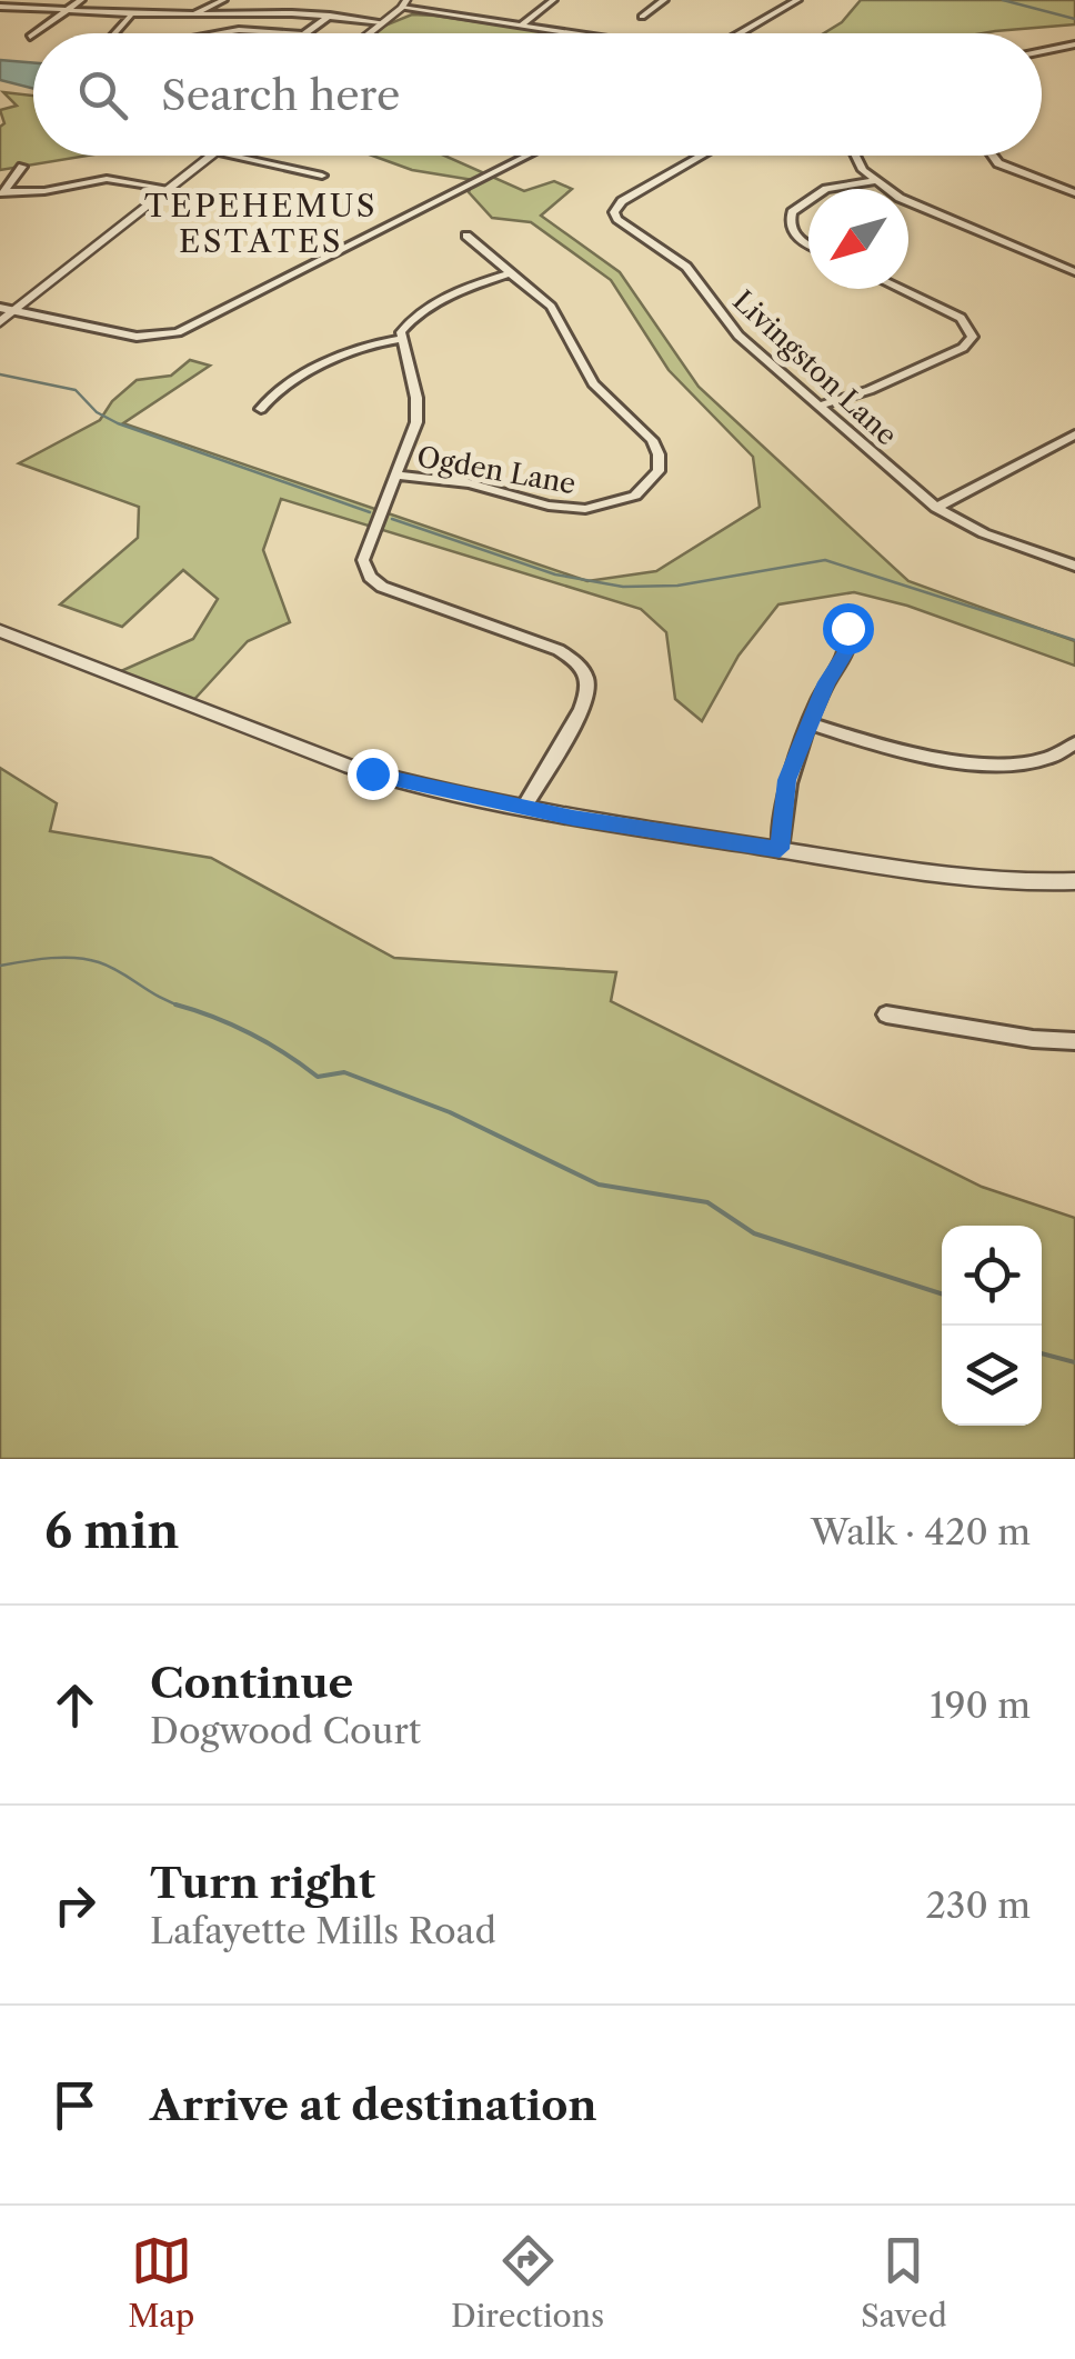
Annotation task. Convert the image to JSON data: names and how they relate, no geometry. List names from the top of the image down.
{
  "streets": {
    "street": ["Livingston Lane", "Ogden Lane"]
  },
  "districts": ["TEPEHEMUS ESTATES"],
  "north": "bottom left",
  "page": {
    "search": "Search here",
    "heading": ["6 min", "Walk · 420 m"],
    "list": [
      ["Continue", "Dogwood Court", "190 m"],
      ["Turn right", "Lafayette Mills Road", "230 m"],
      "Arrive at destination"
    ],
    "nav": ["Map", "Directions", "Saved"]
  }
}
